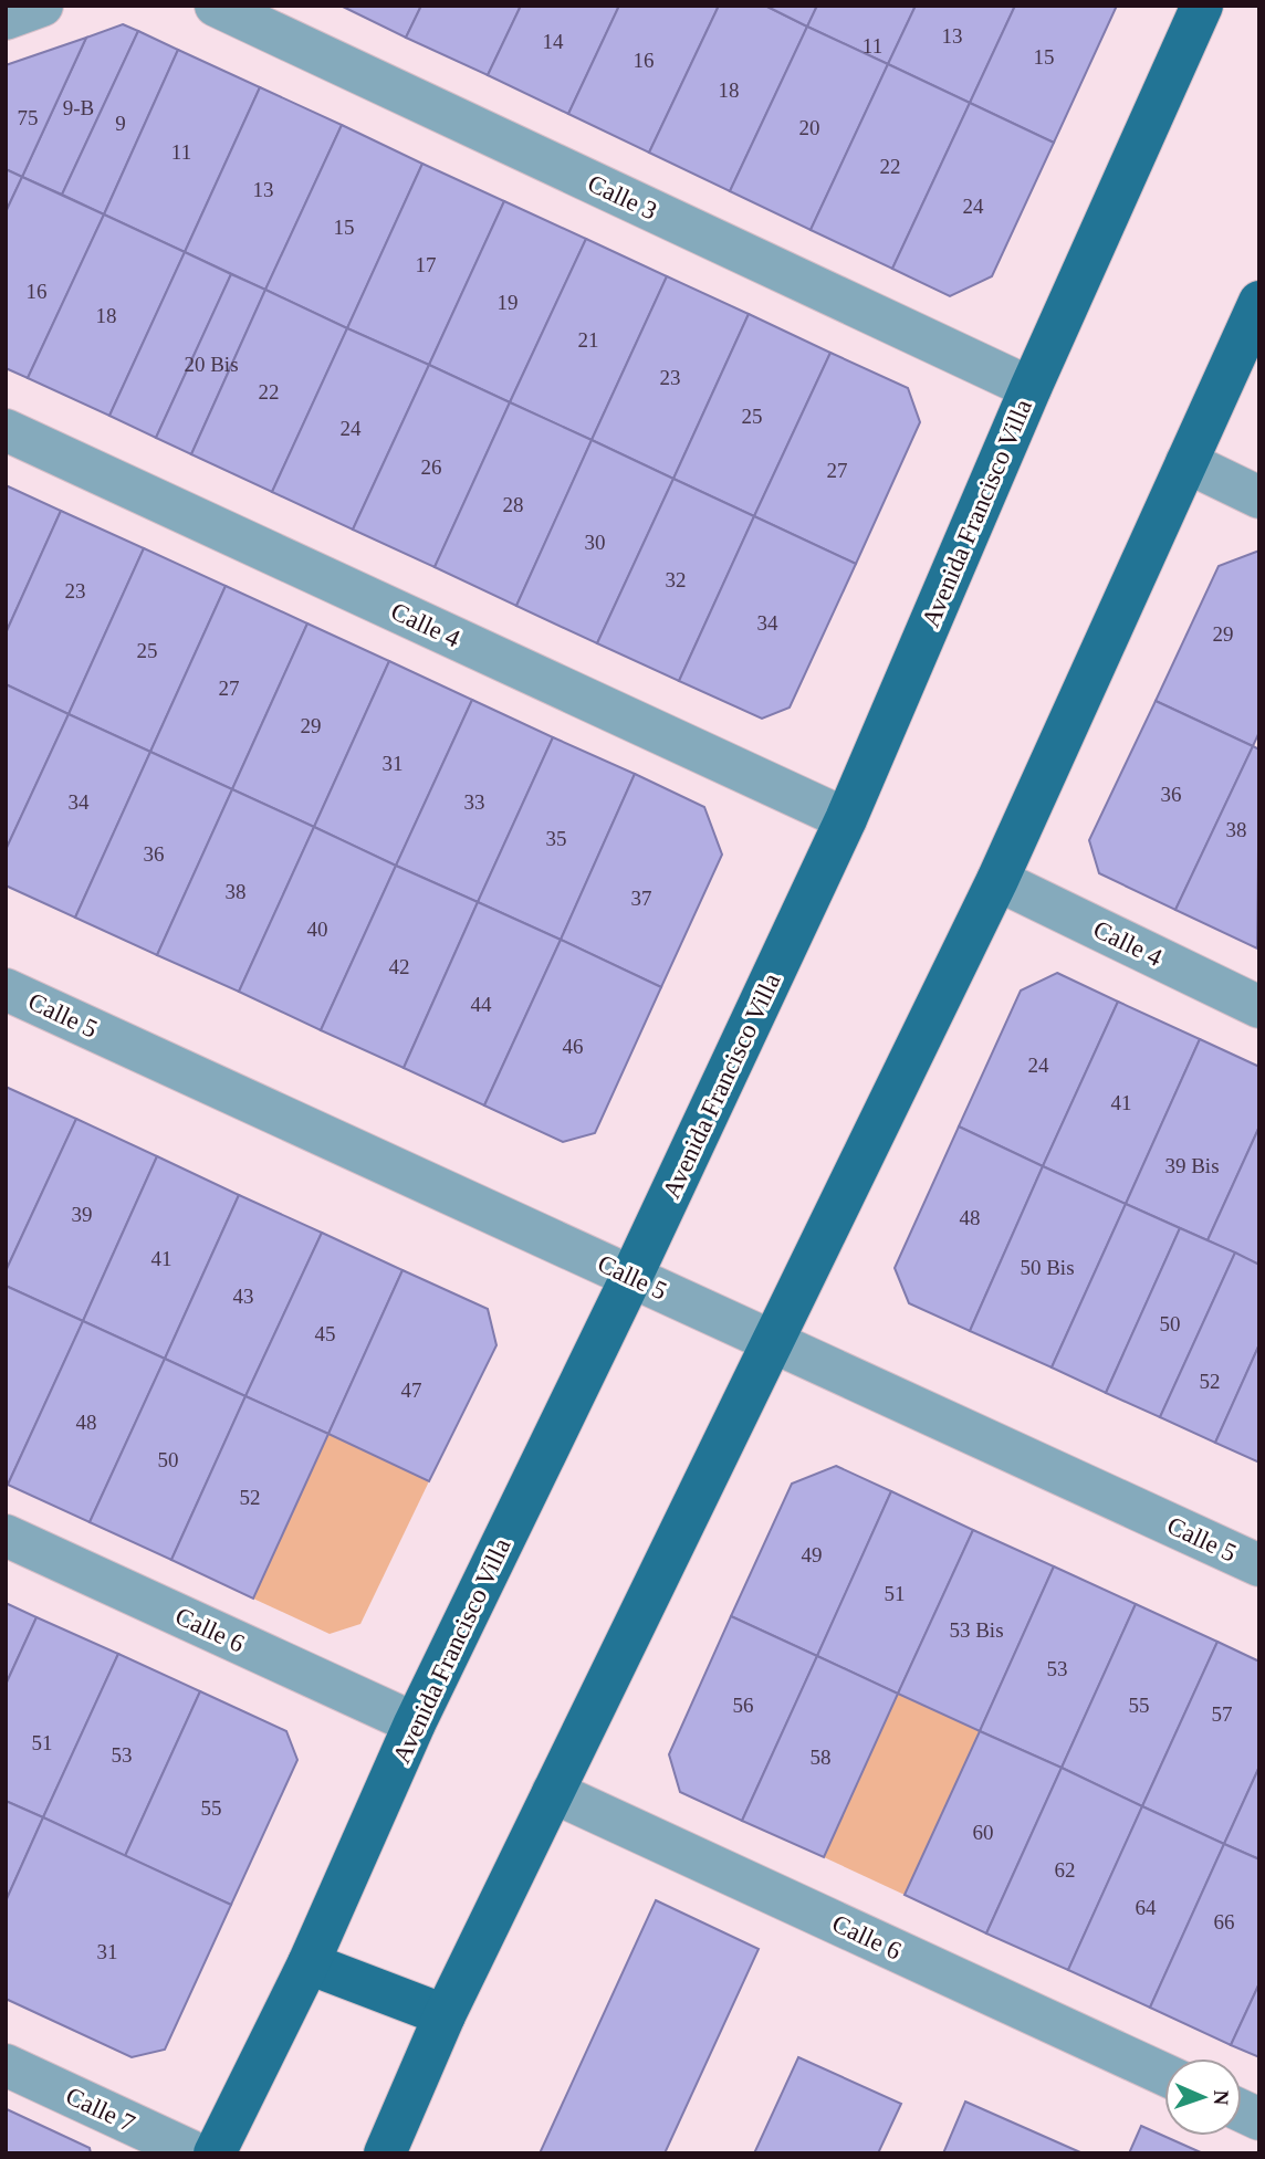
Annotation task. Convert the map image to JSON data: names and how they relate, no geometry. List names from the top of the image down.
{
  "streets": {
    "main road": ["Avenida Francisco Villa"],
    "street": [
      "Calle 3",
      "Calle 4",
      "Calle 5",
      "Calle 6",
      "Calle 7"
    ]
  },
  "crossings": [
    ["Calle 3", "Avenida Francisco Villa"],
    ["Avenida Francisco Villa", "Calle 4"],
    ["Avenida Francisco Villa", "Calle 5"],
    ["Avenida Francisco Villa", "Calle 6"]
  ],
  "house_numbers": [
    "13",
    "14",
    "11",
    "15",
    "16",
    "18",
    "9-B",
    "75",
    "9",
    "20",
    "11",
    "22",
    "13",
    "24",
    "15",
    "17",
    "16",
    "19",
    "18",
    "21",
    "20 Bis",
    "23",
    "22",
    "25",
    "24",
    "26",
    "27",
    "28",
    "30",
    "32",
    "23",
    "34",
    "29",
    "25",
    "27",
    "29",
    "31",
    "36",
    "34",
    "33",
    "38",
    "35",
    "36",
    "38",
    "37",
    "40",
    "42",
    "44",
    "46",
    "24",
    "41",
    "39 Bis",
    "39",
    "48",
    "41",
    "50 Bis",
    "43",
    "50",
    "45",
    "52",
    "47",
    "48",
    "50",
    "52",
    "49",
    "51",
    "53 Bis",
    "53",
    "56",
    "55",
    "57",
    "51",
    "53",
    "58",
    "55",
    "60",
    "62",
    "64",
    "66",
    "31"
  ],
  "north": "right"
}
